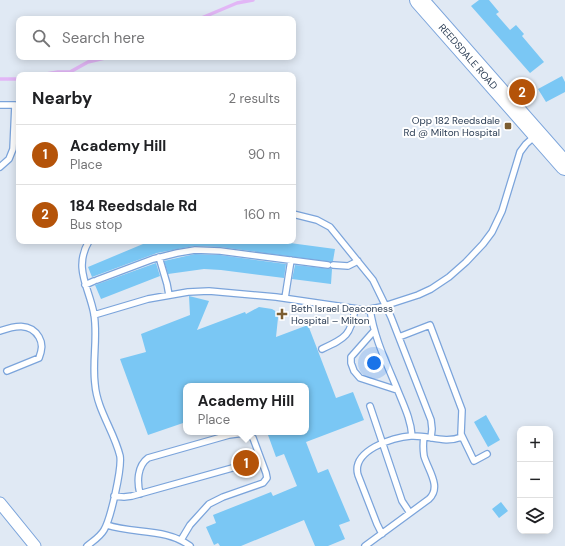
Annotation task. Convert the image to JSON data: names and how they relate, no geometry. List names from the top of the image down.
{
  "streets": {
    "main road": ["REEDSDALE ROAD"]
  },
  "places": {
    "transit": ["Opp 182 Reedsdale Rd @ Milton Hospital"],
    "health": ["Beth Israel Deaconess Hospital – Milton"]
  },
  "page": {
    "search": "Search here",
    "heading": ["Nearby", "2 results"],
    "pins": ["2", "1"],
    "list": [
      {
        "mark": "1",
        "name": "Academy Hill",
        "note": "Place",
        "value": "90 m"
      },
      {
        "mark": "2",
        "name": "184 Reedsdale Rd",
        "note": "Bus stop",
        "value": "160 m"
      }
    ],
    "popup": ["Academy Hill", "Place"],
    "map_buttons": ["+", "−"]
  }
}
